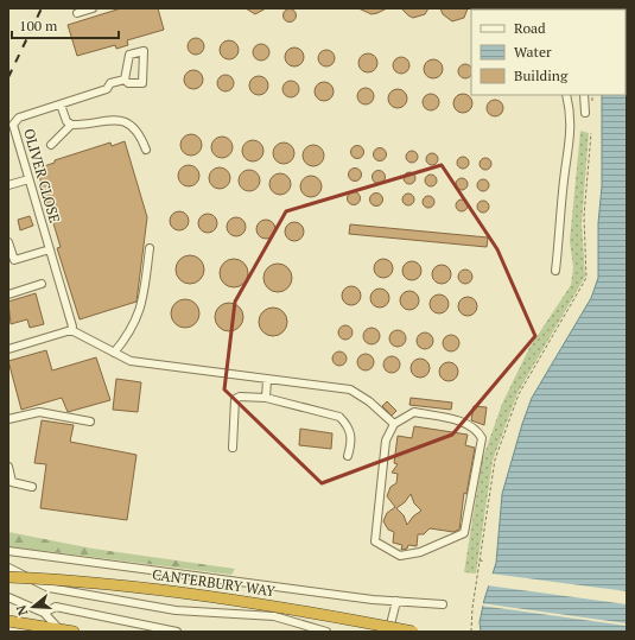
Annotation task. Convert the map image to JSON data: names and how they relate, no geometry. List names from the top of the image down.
{
  "streets": {
    "highway": ["CANTERBURY WAY"],
    "street": ["OLIVER CLOSE"]
  },
  "legend": ["Road", "Water", "Building"],
  "scale_bar": "100 m",
  "north": "left"
}
